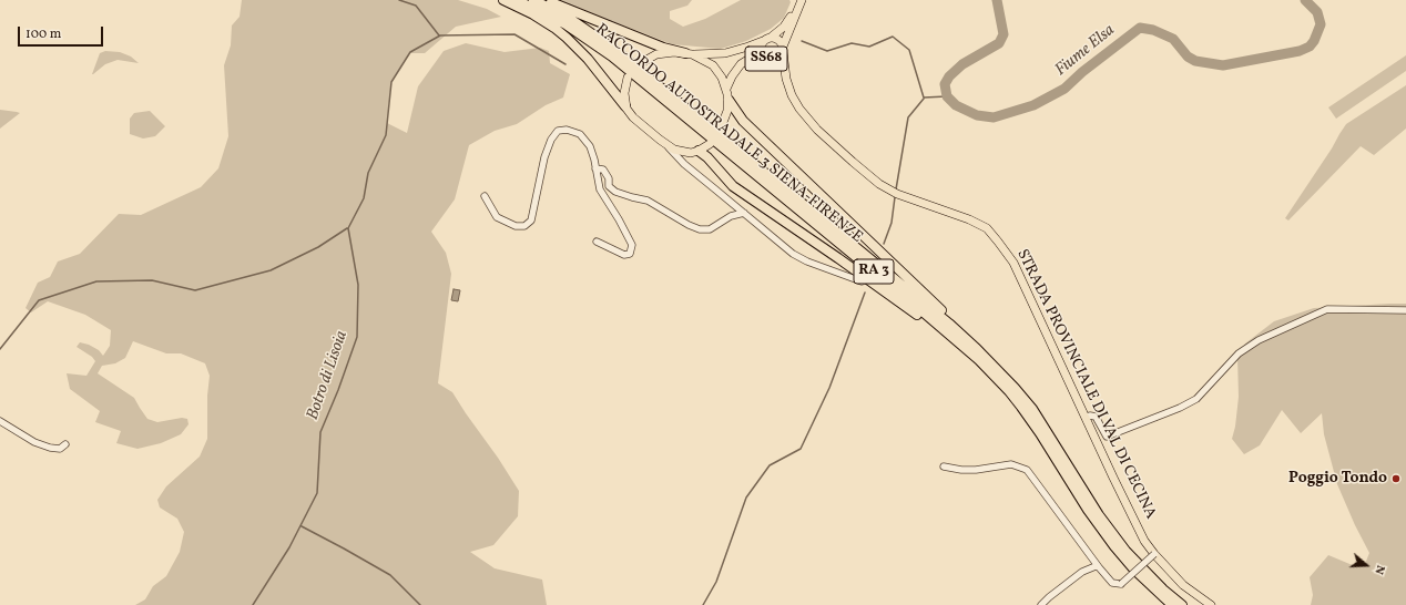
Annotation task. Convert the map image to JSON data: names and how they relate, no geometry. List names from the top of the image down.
{
  "streets": {
    "highway": ["RACCORDO AUTOSTRADALE 3 SIENA-FIRENZE", "RA 3"],
    "main road": ["SS68", "STRADA PROVINCIALE DI VAL DI CECINA"]
  },
  "crossings": [
    ["SS68", "STRADA PROVINCIALE DI VAL DI CECINA"]
  ],
  "water": ["Fiume Elsa", "Botro di Lisoia"],
  "places": ["Poggio Tondo"],
  "scale_bar": "100 m",
  "north": "right"
}
